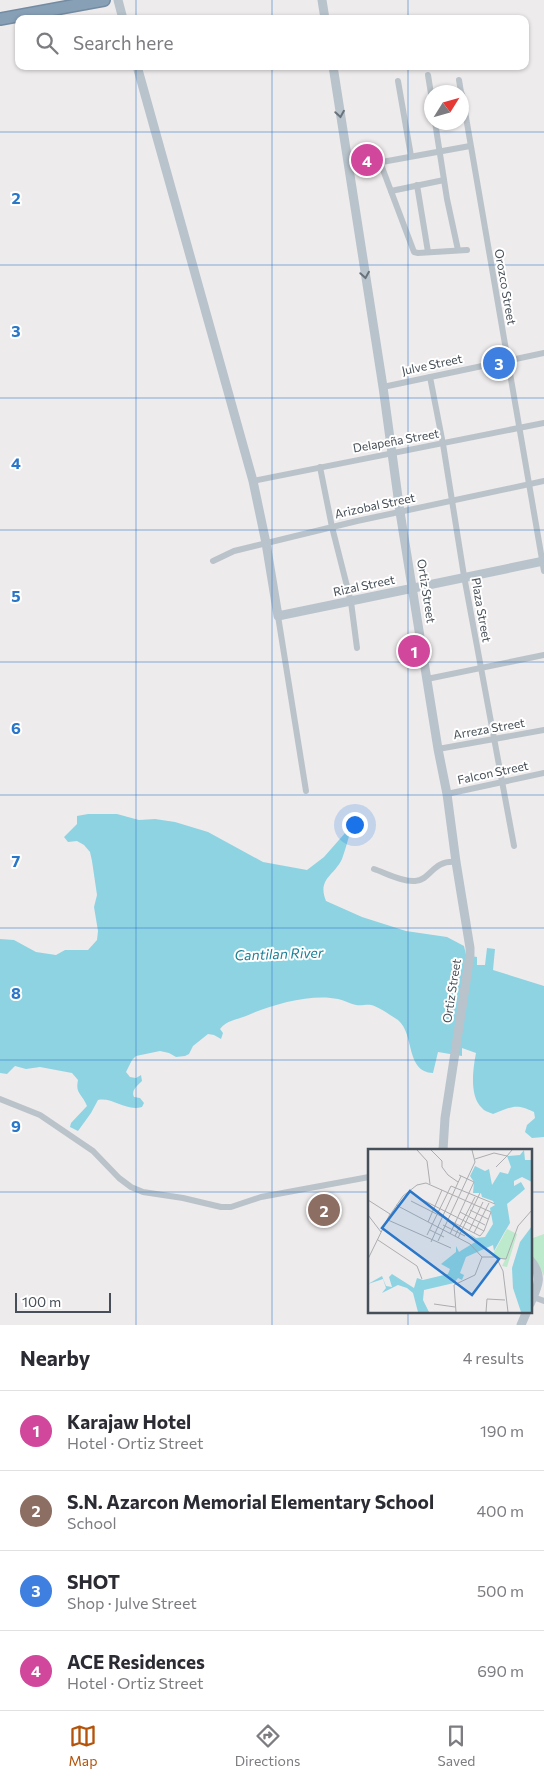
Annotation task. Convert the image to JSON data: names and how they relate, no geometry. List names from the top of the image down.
{
  "streets": {
    "street": [
      "Orozco Street",
      "Julve Street",
      "Delapeña Street",
      "Arizobal Street",
      "Rizal Street",
      "Ortiz Street",
      "Plaza Street",
      "Arreza Street",
      "Falcon Street"
    ]
  },
  "crossings": [
    ["Orozco Street", "Julve Street"],
    ["Orozco Street", "Delapeña Street"],
    ["Orozco Street", "Arizobal Street"],
    ["Orozco Street", "Rizal Street"],
    ["Julve Street", "Ortiz Street"],
    ["Julve Street", "Plaza Street"],
    ["Delapeña Street", "Ortiz Street"],
    ["Delapeña Street", "Plaza Street"],
    ["Arizobal Street", "Ortiz Street"],
    ["Arizobal Street", "Plaza Street"],
    ["Rizal Street", "Ortiz Street"],
    ["Rizal Street", "Plaza Street"],
    ["Ortiz Street", "Arreza Street"],
    ["Ortiz Street", "Falcon Street"],
    ["Plaza Street", "Arreza Street"],
    ["Plaza Street", "Falcon Street"]
  ],
  "water": ["Cantilan River"],
  "scale_bar": "100 m",
  "north": "top right",
  "page": {
    "search": "Search here",
    "pins": [
      "4",
      "3",
      "1",
      "2"
    ],
    "scale": "100 m",
    "heading": ["Nearby", "4 results"],
    "list": [
      {
        "mark": "1",
        "name": "Karajaw Hotel",
        "note": "Hotel · Ortiz Street",
        "value": "190 m"
      },
      {
        "mark": "2",
        "name": "S.N. Azarcon Memorial Elementary School",
        "note": "School",
        "value": "400 m"
      },
      {
        "mark": "3",
        "name": "SHOT",
        "note": "Shop · Julve Street",
        "value": "500 m"
      },
      {
        "mark": "4",
        "name": "ACE Residences",
        "note": "Hotel · Ortiz Street",
        "value": "690 m"
      }
    ],
    "nav": ["Map", "Directions", "Saved"]
  },
  "grid": {
    "rows": [
      "2",
      "3",
      "4",
      "5",
      "6",
      "7",
      "8",
      "9"
    ]
  }
}
